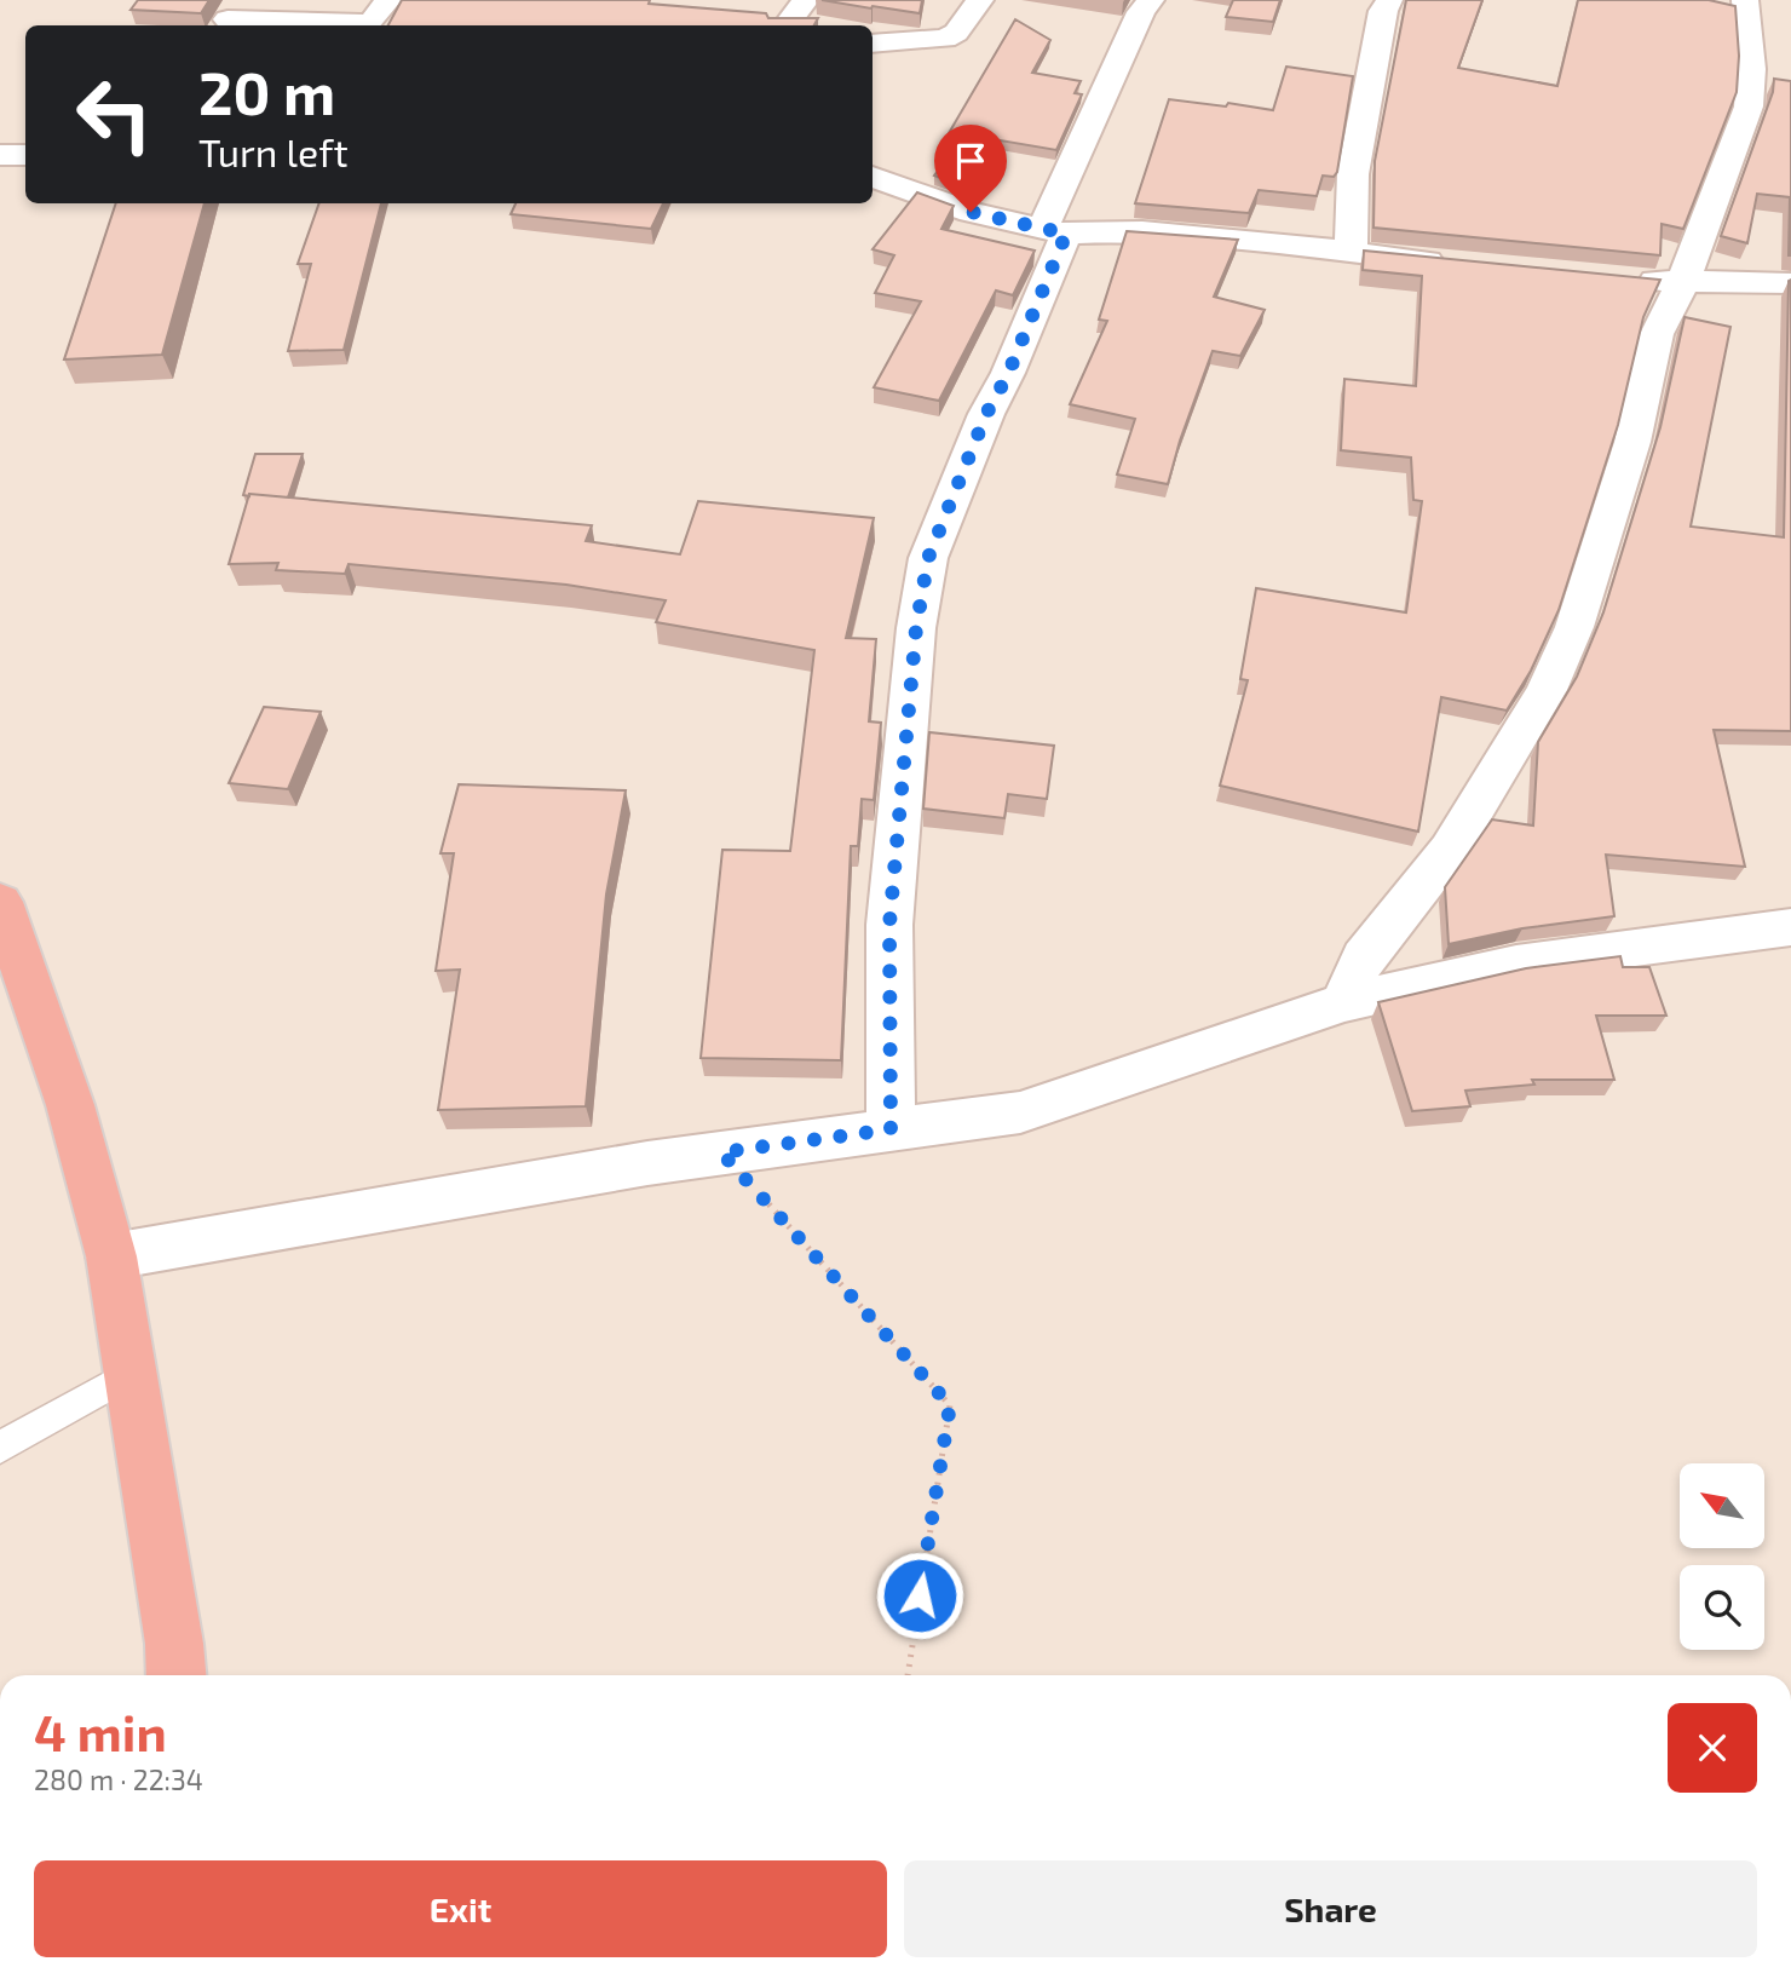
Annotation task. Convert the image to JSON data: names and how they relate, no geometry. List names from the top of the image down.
{
  "north": "top left",
  "page": {
    "turn": ["20 m", "Turn left"],
    "heading": ["4 min", "280 m · 22:34"],
    "buttons": ["Exit", "Share"]
  }
}
